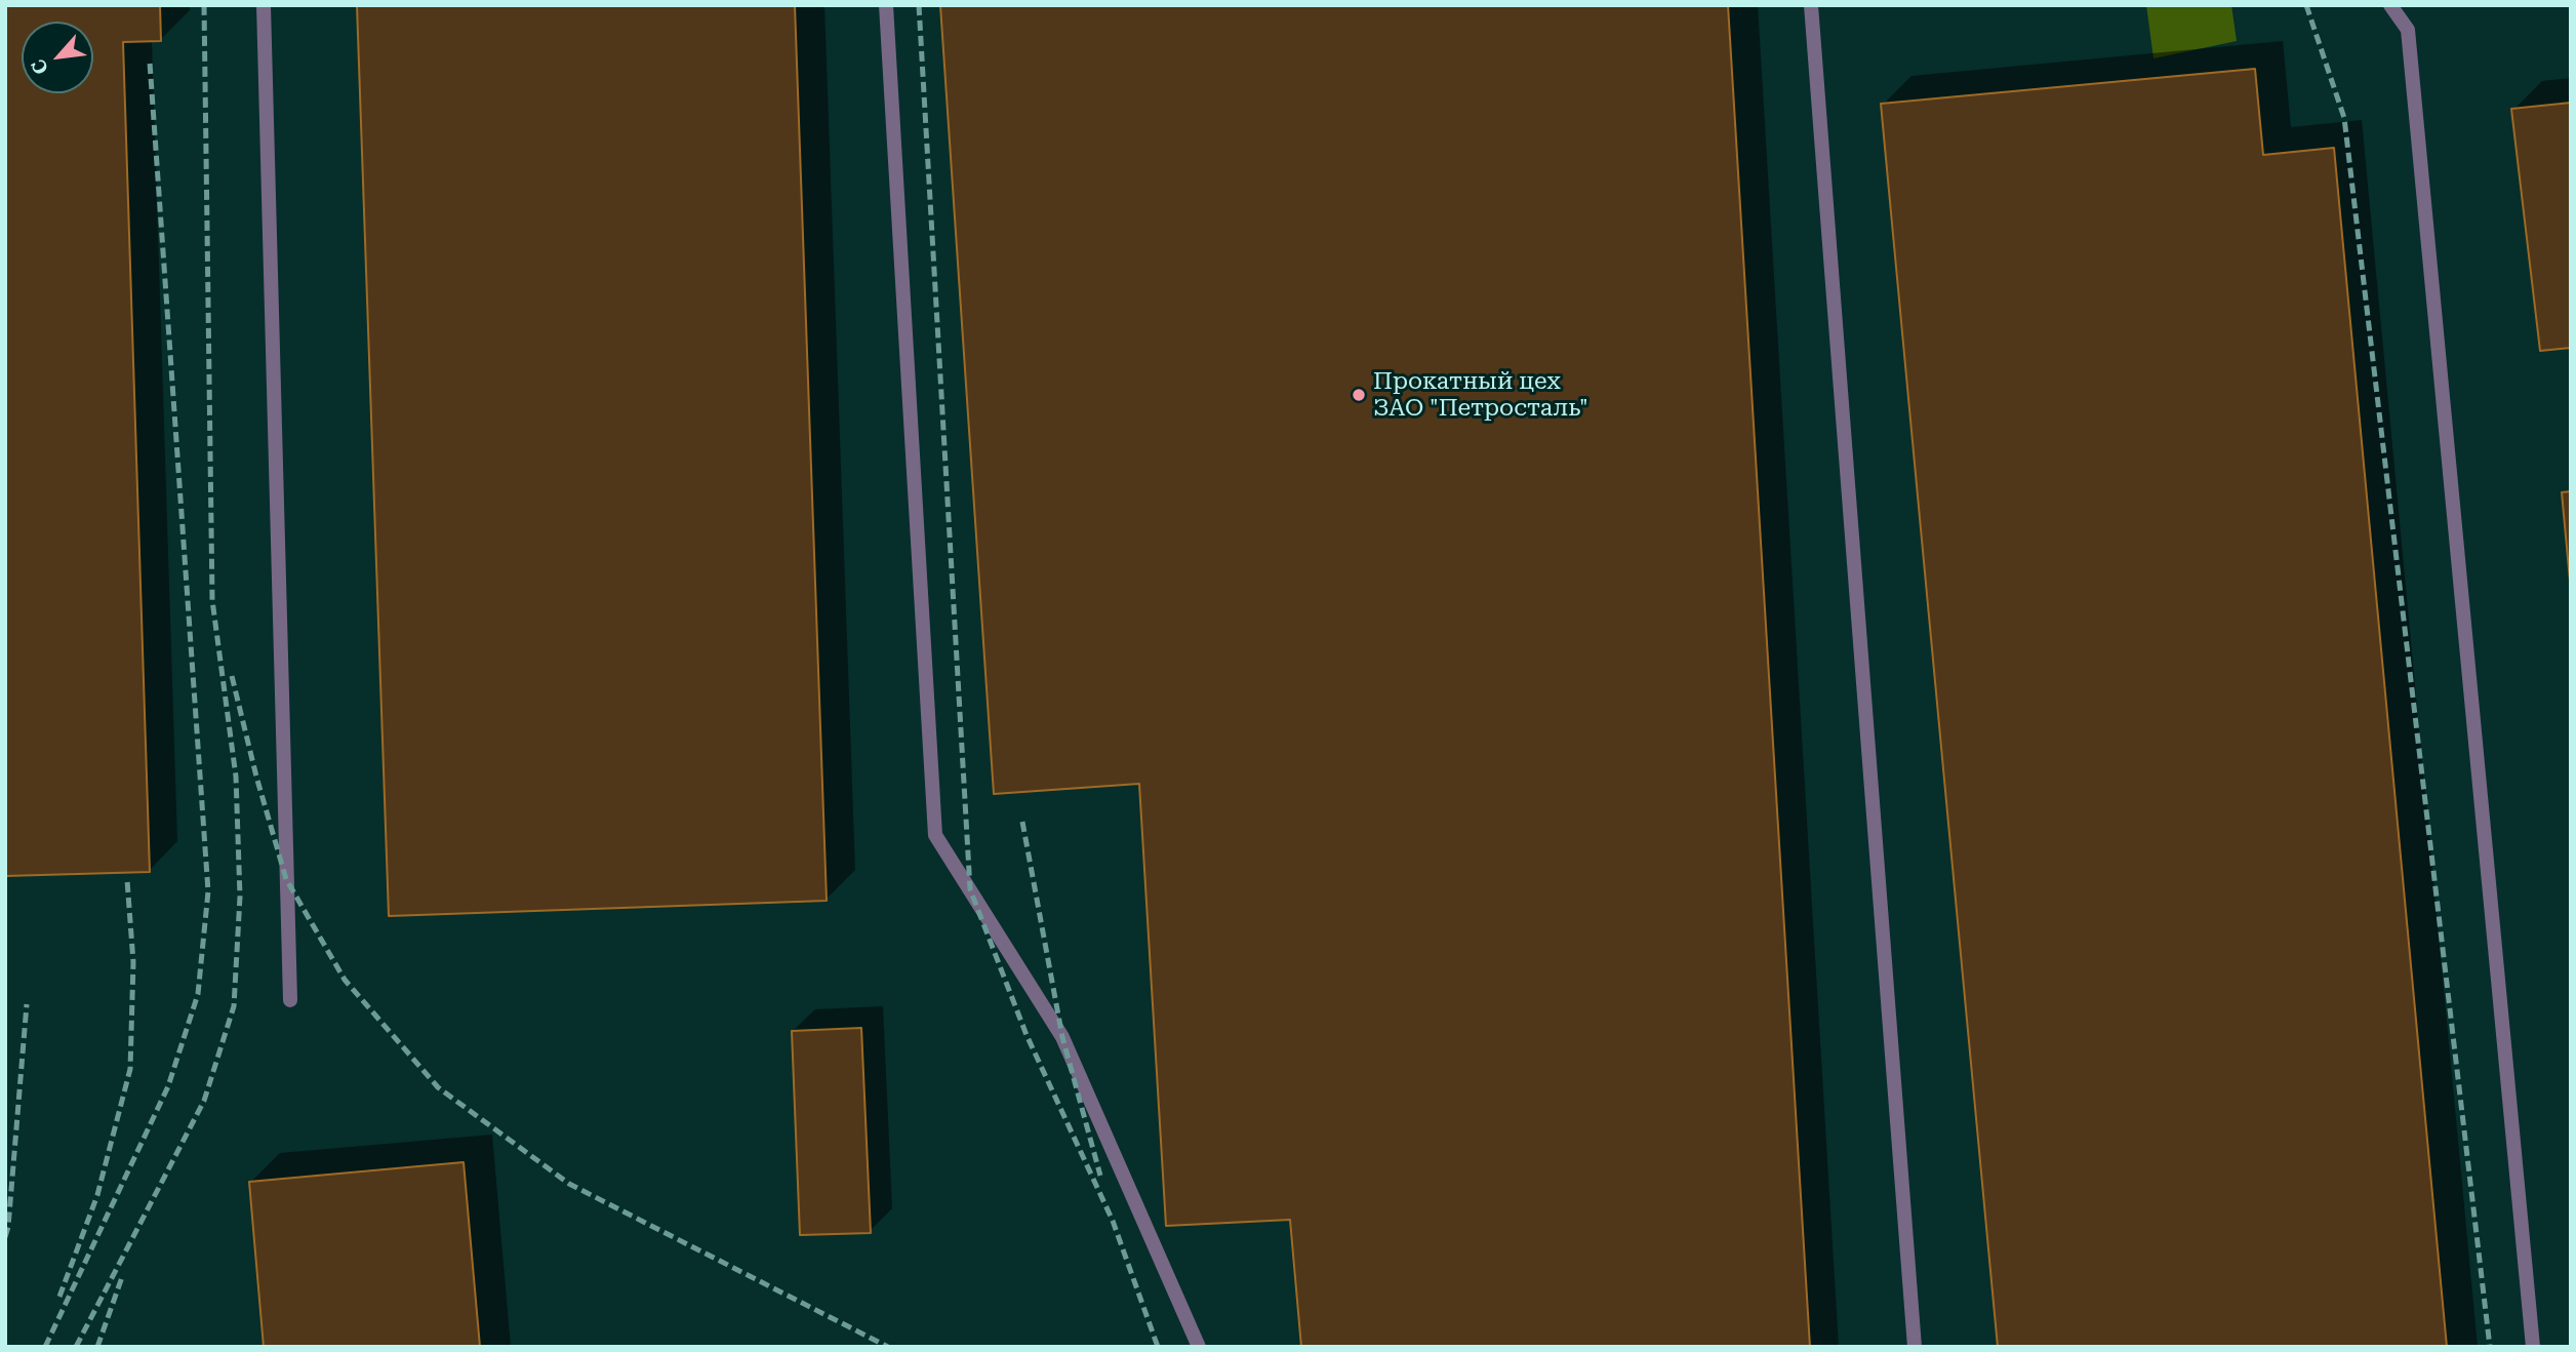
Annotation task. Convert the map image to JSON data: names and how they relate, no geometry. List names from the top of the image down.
{
  "places": ["Прокатный цех ЗАО \"Петросталь\""],
  "north": "bottom left"
}
